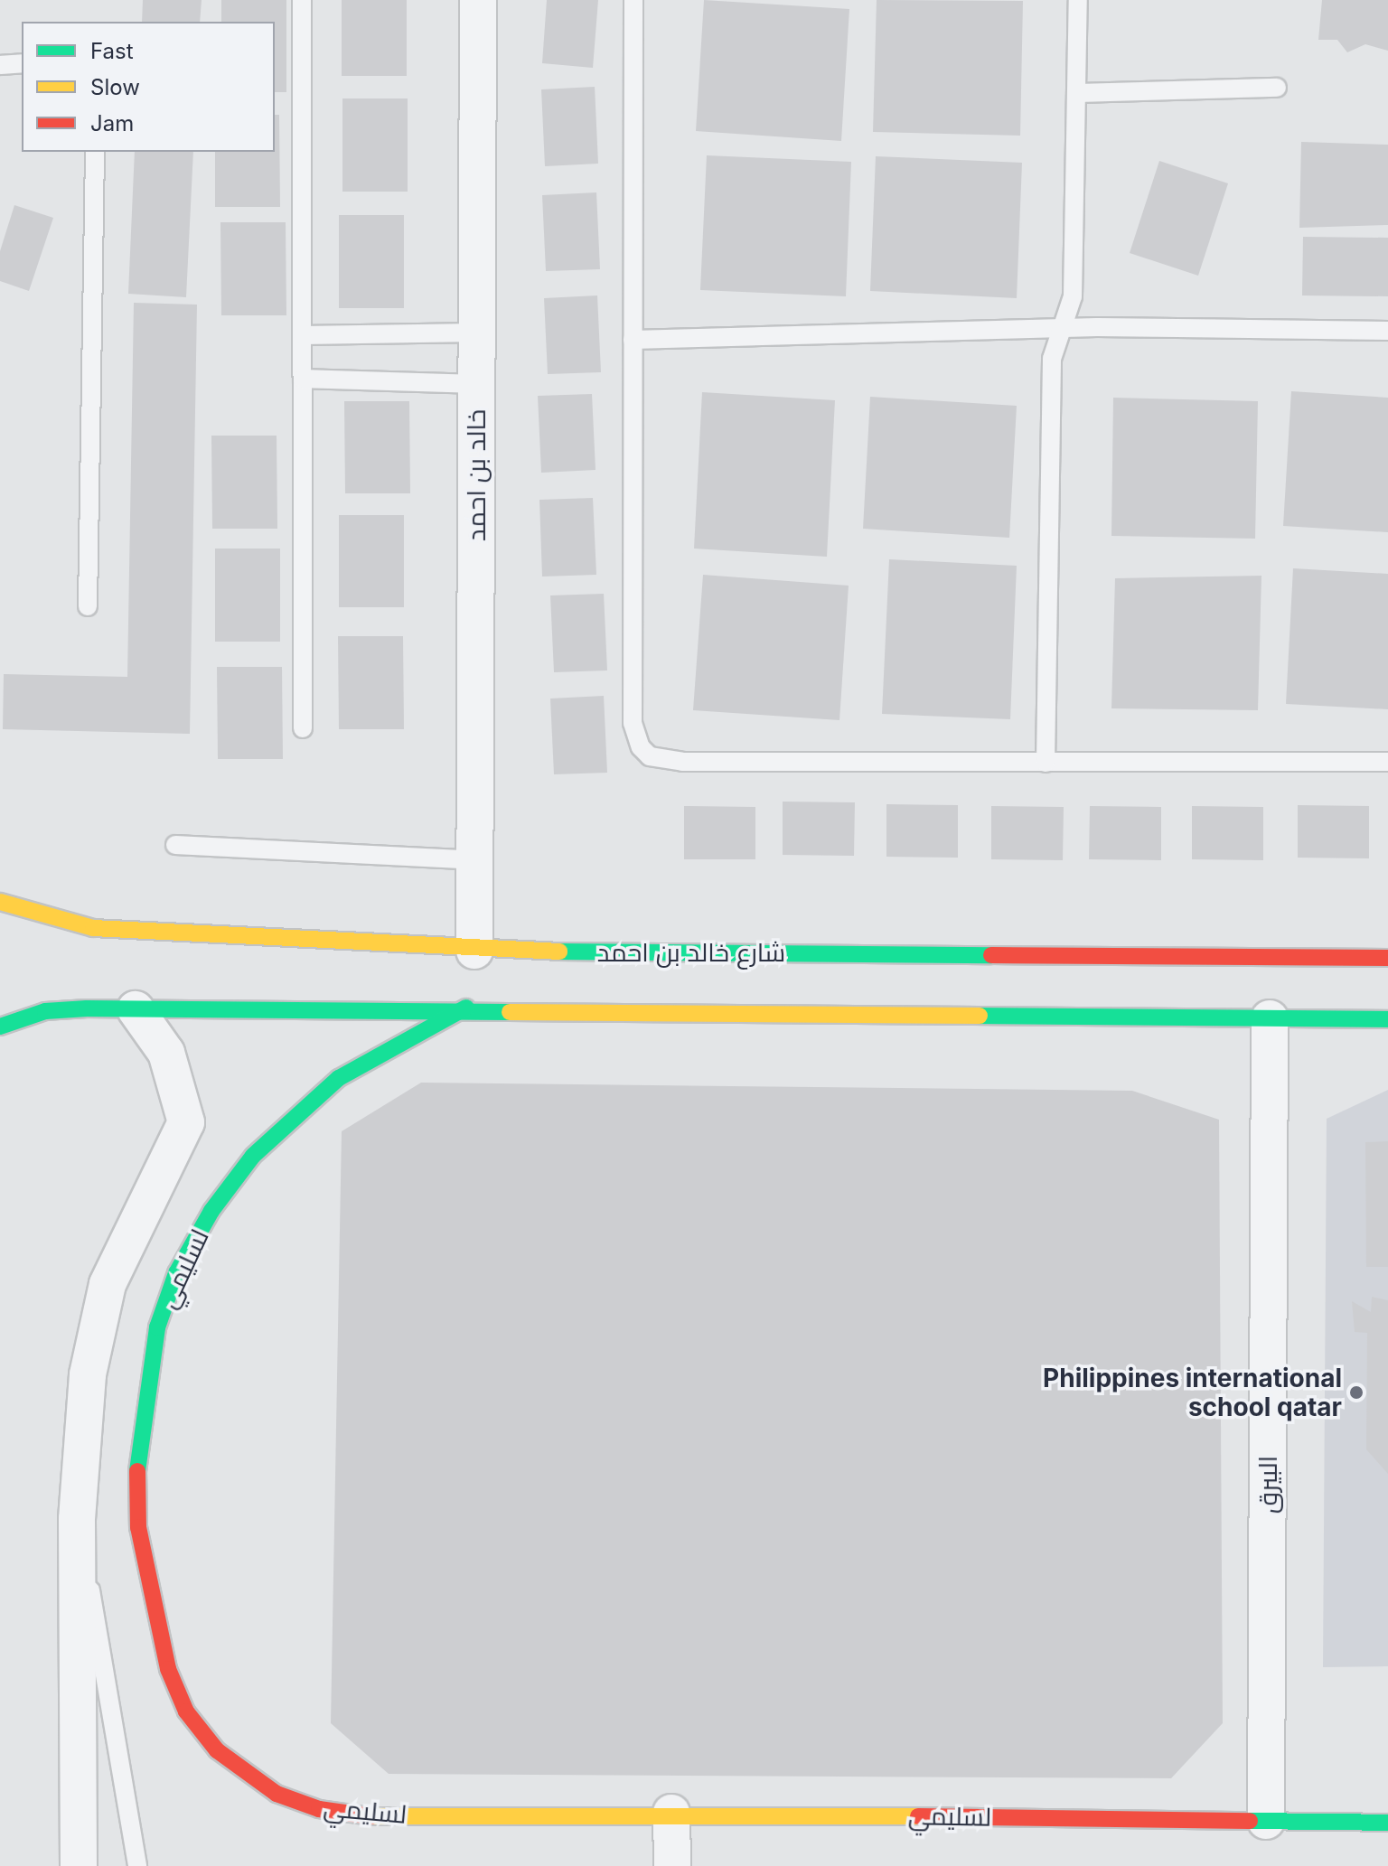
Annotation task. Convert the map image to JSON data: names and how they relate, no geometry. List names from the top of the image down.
{
  "streets": {
    "main road": ["شارع خالد بن احمد", "لسليمي"],
    "street": ["خالد بن احمد", "البيرق"]
  },
  "crossings": [
    ["خالد بن احمد", "شارع خالد بن احمد"],
    ["لسليمي", "البيرق"]
  ],
  "places": ["Philippines international school qatar"],
  "legend": ["Fast", "Slow", "Jam"]
}
